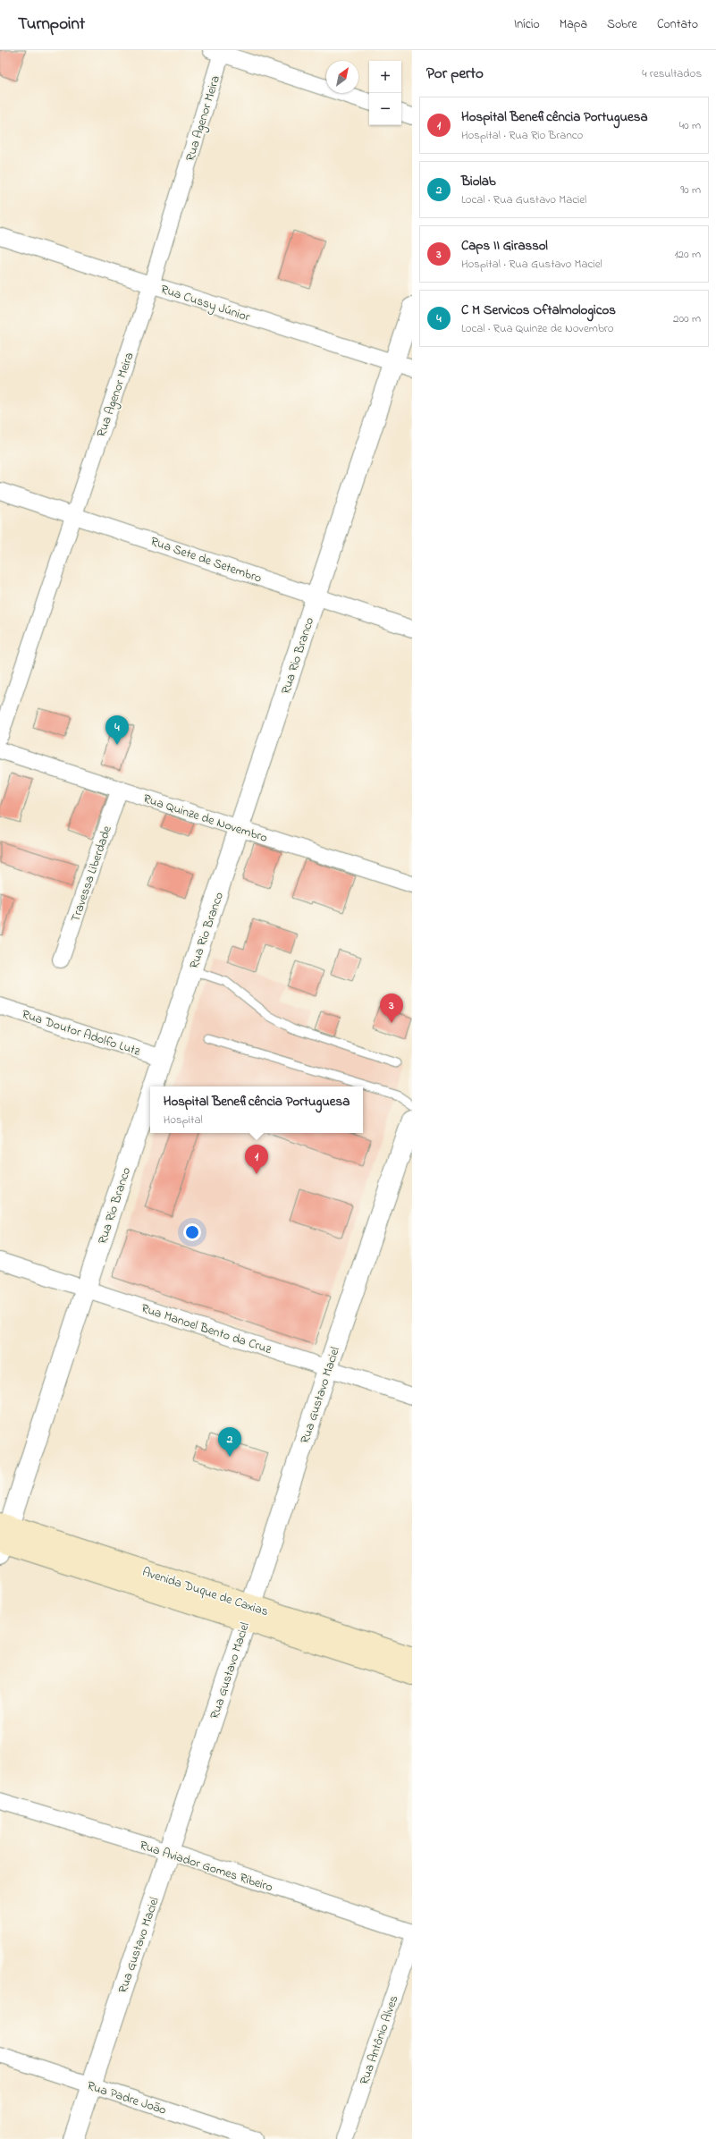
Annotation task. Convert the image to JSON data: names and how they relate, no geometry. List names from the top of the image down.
{
  "streets": {
    "main road": ["Avenida Duque de Caxias"],
    "street": [
      "Rua Agenor Meira",
      "Rua Cussy Júnior",
      "Rua Sete de Setembro",
      "Rua Rio Branco",
      "Rua Quinze de Novembro",
      "Travessa Liberdade",
      "Rua Doutor Adolfo Lutz",
      "Rua Manoel Bento da Cruz",
      "Rua Gustavo Maciel",
      "Rua Aviador Gomes Ribeiro",
      "Rua Antônio Alves",
      "Rua Padre João"
    ]
  },
  "crossings": [
    ["Rua Agenor Meira", "Rua Cussy Júnior"],
    ["Rua Agenor Meira", "Rua Sete de Setembro"],
    ["Rua Cussy Júnior", "Rua Rio Branco"],
    ["Rua Sete de Setembro", "Rua Rio Branco"],
    ["Rua Rio Branco", "Rua Quinze de Novembro"],
    ["Rua Rio Branco", "Rua Doutor Adolfo Lutz"],
    ["Rua Rio Branco", "Rua Manoel Bento da Cruz"],
    ["Rua Rio Branco", "Avenida Duque de Caxias"],
    ["Rua Quinze de Novembro", "Travessa Liberdade"],
    ["Rua Manoel Bento da Cruz", "Rua Gustavo Maciel"],
    ["Rua Gustavo Maciel", "Avenida Duque de Caxias"],
    ["Rua Gustavo Maciel", "Rua Aviador Gomes Ribeiro"],
    ["Rua Gustavo Maciel", "Rua Padre João"]
  ],
  "north": "top right",
  "page": {
    "header": "Turnpoint",
    "nav": [
      "Início",
      "Mapa",
      "Sobre",
      "Contato"
    ],
    "heading": ["Por perto", "4 resultados"],
    "map_buttons": ["+", "−"],
    "list": [
      {
        "mark": "1",
        "name": "Hospital Beneficência Portuguesa",
        "note": "Hospital · Rua Rio Branco",
        "value": "40 m"
      },
      {
        "mark": "2",
        "name": "Biolab",
        "note": "Local · Rua Gustavo Maciel",
        "value": "90 m"
      },
      {
        "mark": "3",
        "name": "Caps II Girassol",
        "note": "Hospital · Rua Gustavo Maciel",
        "value": "120 m"
      },
      {
        "mark": "4",
        "name": "C M Servicos Oftalmologicos",
        "note": "Local · Rua Quinze de Novembro",
        "value": "200 m"
      }
    ],
    "pins": [
      "4",
      "3",
      "1",
      "2"
    ],
    "popup": ["Hospital Beneficência Portuguesa", "Hospital"]
  }
}
